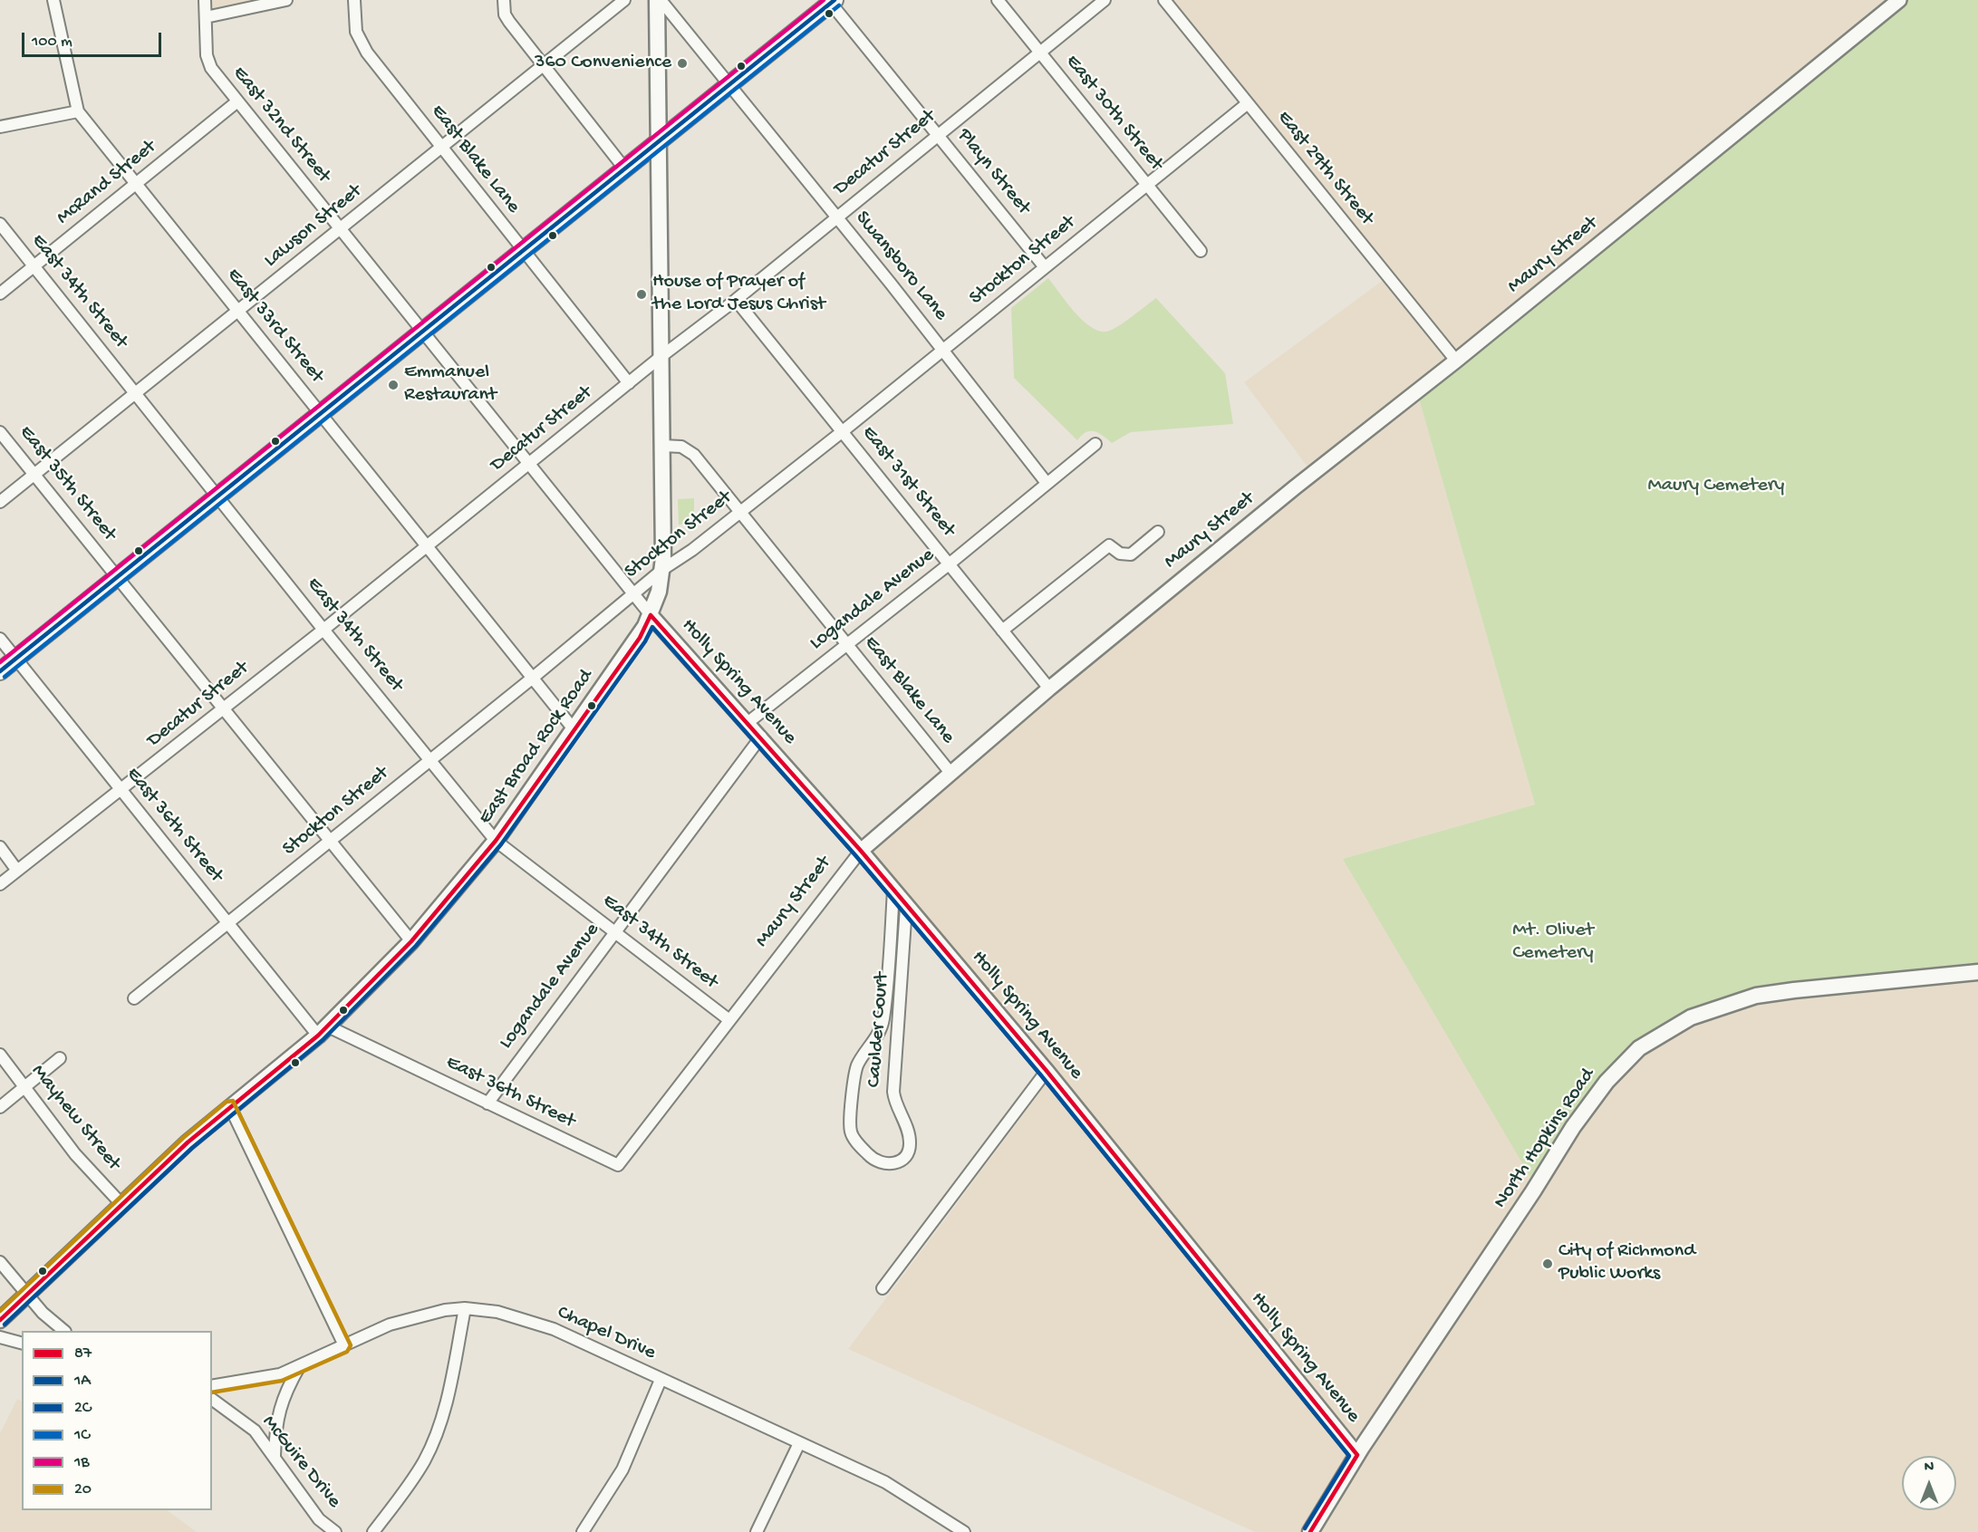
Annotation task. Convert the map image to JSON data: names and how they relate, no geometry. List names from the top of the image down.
{
  "streets": {
    "main road": ["East Broad Rock Road", "North Hopkins Road"],
    "street": [
      "East 30th Street",
      "East 32nd Street",
      "Decatur Street",
      "East Blake Lane",
      "East 29th Street",
      "Playn Street",
      "McRand Street",
      "Lawson Street",
      "Maury Street",
      "Stockton Street",
      "Swansboro Lane",
      "East 34th Street",
      "East 33rd Street",
      "East 31st Street",
      "East 35th Street",
      "Logandale Avenue",
      "Holly Spring Avenue",
      "East 36th Street",
      "Caulder Court",
      "Mayhew Street",
      "Chapel Drive",
      "McGuire Drive"
    ]
  },
  "crossings": [
    ["East 30th Street", "Decatur Street"],
    ["East 30th Street", "Stockton Street"],
    ["East 32nd Street", "Decatur Street"],
    ["East 32nd Street", "McRand Street"],
    ["East 32nd Street", "Lawson Street"],
    ["East 32nd Street", "Stockton Street"],
    ["East 32nd Street", "Holly Spring Avenue"],
    ["East 32nd Street", "East Broad Rock Road"],
    ["Decatur Street", "East Blake Lane"],
    ["Decatur Street", "Playn Street"],
    ["Decatur Street", "Swansboro Lane"],
    ["Decatur Street", "East 34th Street"],
    ["Decatur Street", "East 33rd Street"],
    ["Decatur Street", "East 31st Street"],
    ["Decatur Street", "East 35th Street"],
    ["Decatur Street", "East Broad Rock Road"],
    ["Decatur Street", "East 36th Street"],
    ["East Blake Lane", "Lawson Street"],
    ["East Blake Lane", "Maury Street"],
    ["East Blake Lane", "Stockton Street"],
    ["East Blake Lane", "Logandale Avenue"],
    ["East Blake Lane", "East Broad Rock Road"],
    ["East 29th Street", "Maury Street"],
    ["East 29th Street", "Stockton Street"],
    ["Playn Street", "Stockton Street"],
    ["McRand Street", "East 34th Street"],
    ["McRand Street", "East 33rd Street"],
    ["Lawson Street", "East 34th Street"],
    ["Lawson Street", "East 33rd Street"],
    ["Lawson Street", "East 35th Street"],
    ["Maury Street", "East 34th Street"],
    ["Maury Street", "East 31st Street"],
    ["Maury Street", "Holly Spring Avenue"],
    ["Maury Street", "East 36th Street"],
    ["Stockton Street", "Swansboro Lane"],
    ["Stockton Street", "East 34th Street"],
    ["Stockton Street", "East 33rd Street"],
    ["Stockton Street", "East 31st Street"],
    ["Stockton Street", "East 35th Street"],
    ["Stockton Street", "East Broad Rock Road"],
    ["Stockton Street", "East 36th Street"],
    ["Swansboro Lane", "Logandale Avenue"],
    ["Swansboro Lane", "East Broad Rock Road"],
    ["East 34th Street", "Logandale Avenue"],
    ["East 34th Street", "East Broad Rock Road"],
    ["East 33rd Street", "East Broad Rock Road"],
    ["East 31st Street", "Logandale Avenue"],
    ["East 35th Street", "East Broad Rock Road"],
    ["Logandale Avenue", "Holly Spring Avenue"],
    ["Logandale Avenue", "East 36th Street"],
    ["Holly Spring Avenue", "East Broad Rock Road"],
    ["Holly Spring Avenue", "Caulder Court"],
    ["Holly Spring Avenue", "North Hopkins Road"],
    ["East Broad Rock Road", "East 36th Street"],
    ["East Broad Rock Road", "Mayhew Street"]
  ],
  "parks": ["Maury Cemetery", "Mt. Olivet Cemetery"],
  "places": [
    "360 Convenience",
    "House of Prayer of the Lord Jesus Christ",
    "Emmanuel Restaurant",
    "City of Richmond Public Works"
  ],
  "lines": [
    "transit line 1A",
    "transit line 1B",
    "transit line 1C",
    "transit line 87",
    "transit line 2C",
    "transit line 20"
  ],
  "legend": [
    "87",
    "1A",
    "2C",
    "1C",
    "1B",
    "20"
  ],
  "scale_bar": "100 m",
  "north": "top"
}
